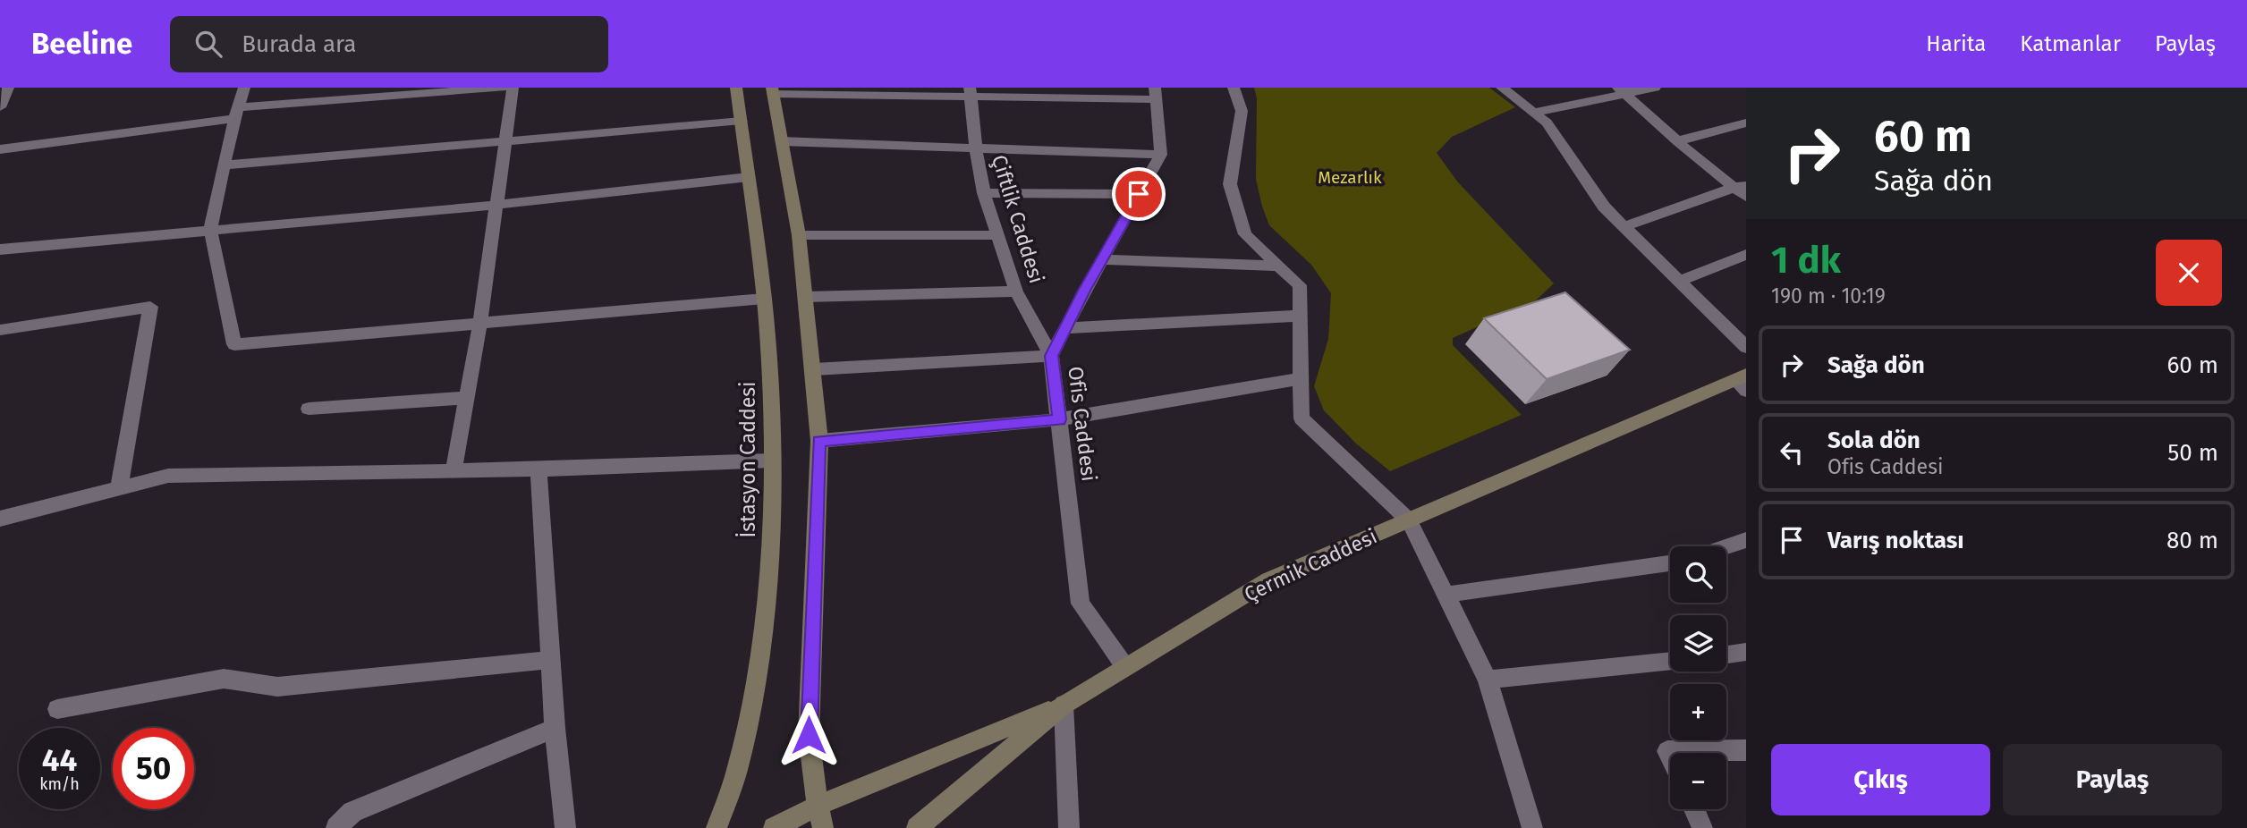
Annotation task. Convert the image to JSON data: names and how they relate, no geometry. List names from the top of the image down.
{
  "streets": {
    "main road": ["İstasyon Caddesi", "Çermik Caddesi"],
    "street": ["Çiftlik Caddesi", "Ofis Caddesi"]
  },
  "crossings": [
    ["Çiftlik Caddesi", "Ofis Caddesi"],
    ["Ofis Caddesi", "Çermik Caddesi"]
  ],
  "parks": ["Mezarlık"],
  "page": {
    "header": "Beeline",
    "search": "Burada ara",
    "nav": ["Harita", "Katmanlar", "Paylaş"],
    "turn": ["60 m", "Sağa dön"],
    "heading": ["1 dk", "190 m · 10:19"],
    "list": [
      {
        "name": "Sağa dön",
        "value": "60 m"
      },
      {
        "name": "Sola dön",
        "note": "Ofis Caddesi",
        "value": "50 m"
      },
      {
        "name": "Varış noktası",
        "value": "80 m"
      }
    ],
    "map_buttons": ["+", "−"],
    "speed": "44 km/h",
    "limit": "50",
    "buttons": ["Çıkış", "Paylaş"]
  }
}
